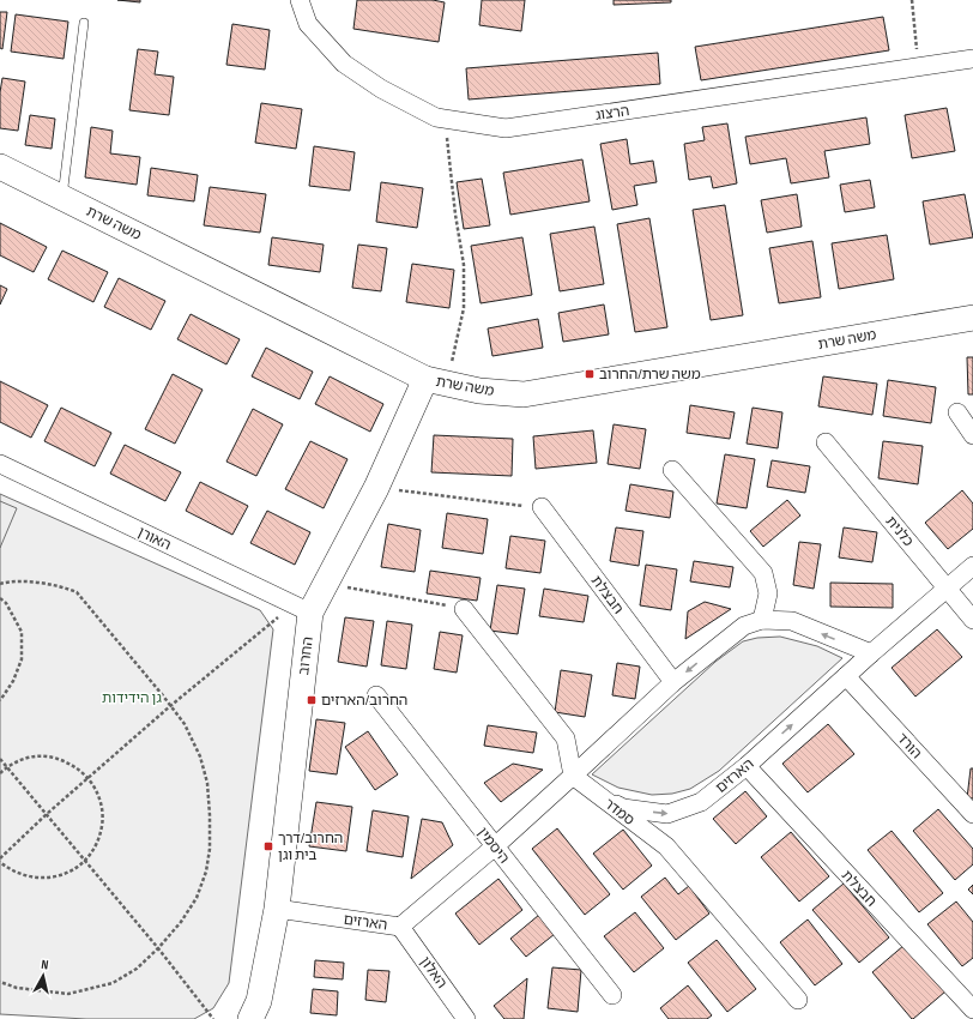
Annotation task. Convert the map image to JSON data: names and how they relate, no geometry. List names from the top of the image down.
{
  "streets": {
    "street": [
      "הרצוג",
      "משה שרת",
      "כלנית",
      "האורן",
      "חבצלת",
      "החרוב",
      "הורד",
      "הארזים",
      "סמדר",
      "היסמין",
      "האלון"
    ]
  },
  "crossings": [
    ["משה שרת", "החרוב"],
    ["כלנית", "הארזים"],
    ["האורן", "החרוב"],
    ["חבצלת", "הארזים"],
    ["החרוב", "הארזים"],
    ["הורד", "הארזים"],
    ["הארזים", "סמדר"],
    ["הארזים", "היסמין"],
    ["הארזים", "האלון"]
  ],
  "parks": ["גן הידידות"],
  "places": {
    "transit": ["משה שרת/החרוב", "החרוב/הארזים", "החרוב/דרך בית וגן"]
  },
  "north": "top"
}
